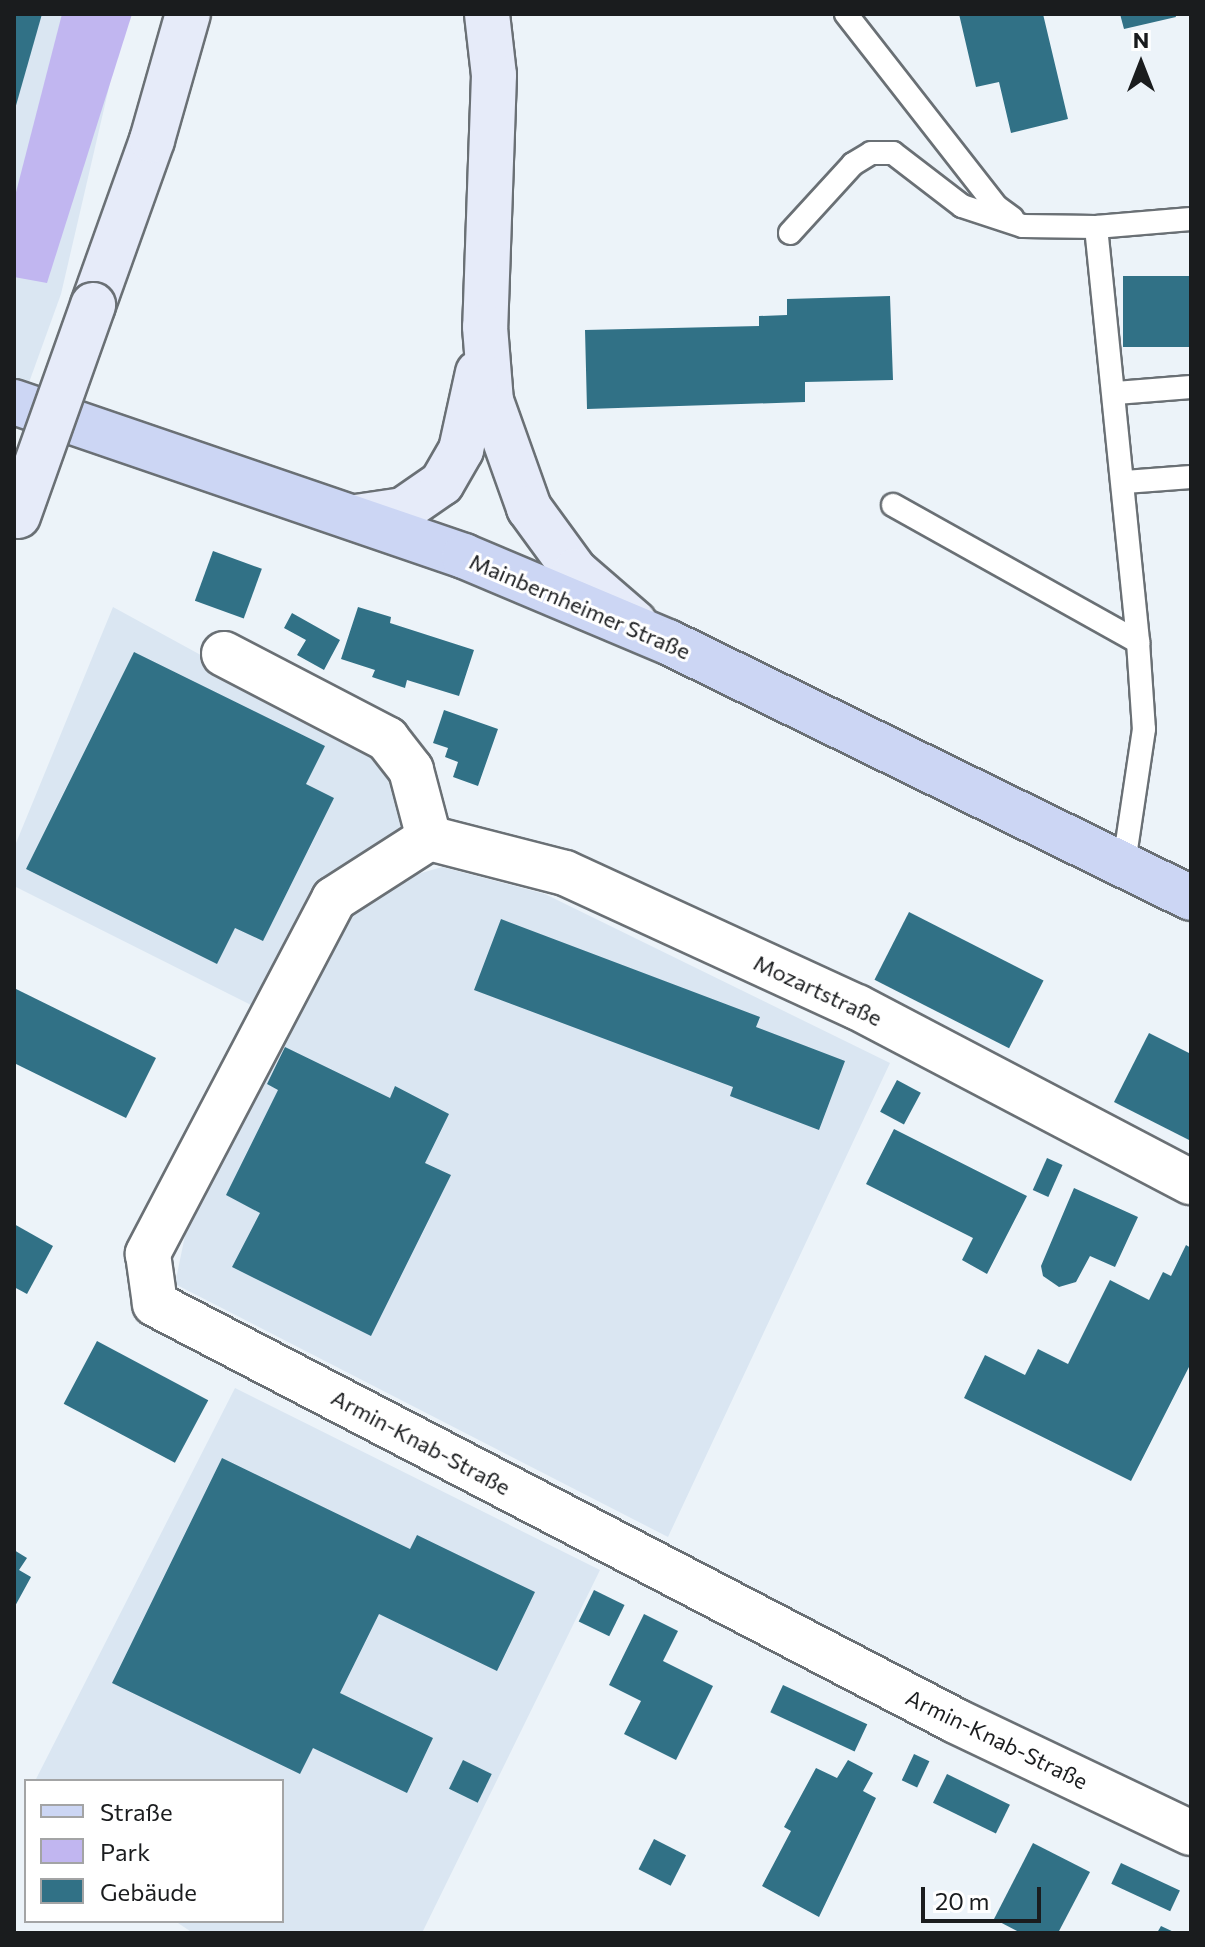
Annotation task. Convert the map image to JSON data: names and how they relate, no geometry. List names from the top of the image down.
{
  "streets": {
    "main road": ["Mainbernheimer Straße"],
    "street": ["Mozartstraße", "Armin-Knab-Straße"]
  },
  "crossings": [
    ["Mozartstraße", "Armin-Knab-Straße"]
  ],
  "legend": ["Straße", "Park", "Gebäude"],
  "scale_bar": "20 m",
  "north": "top"
}
